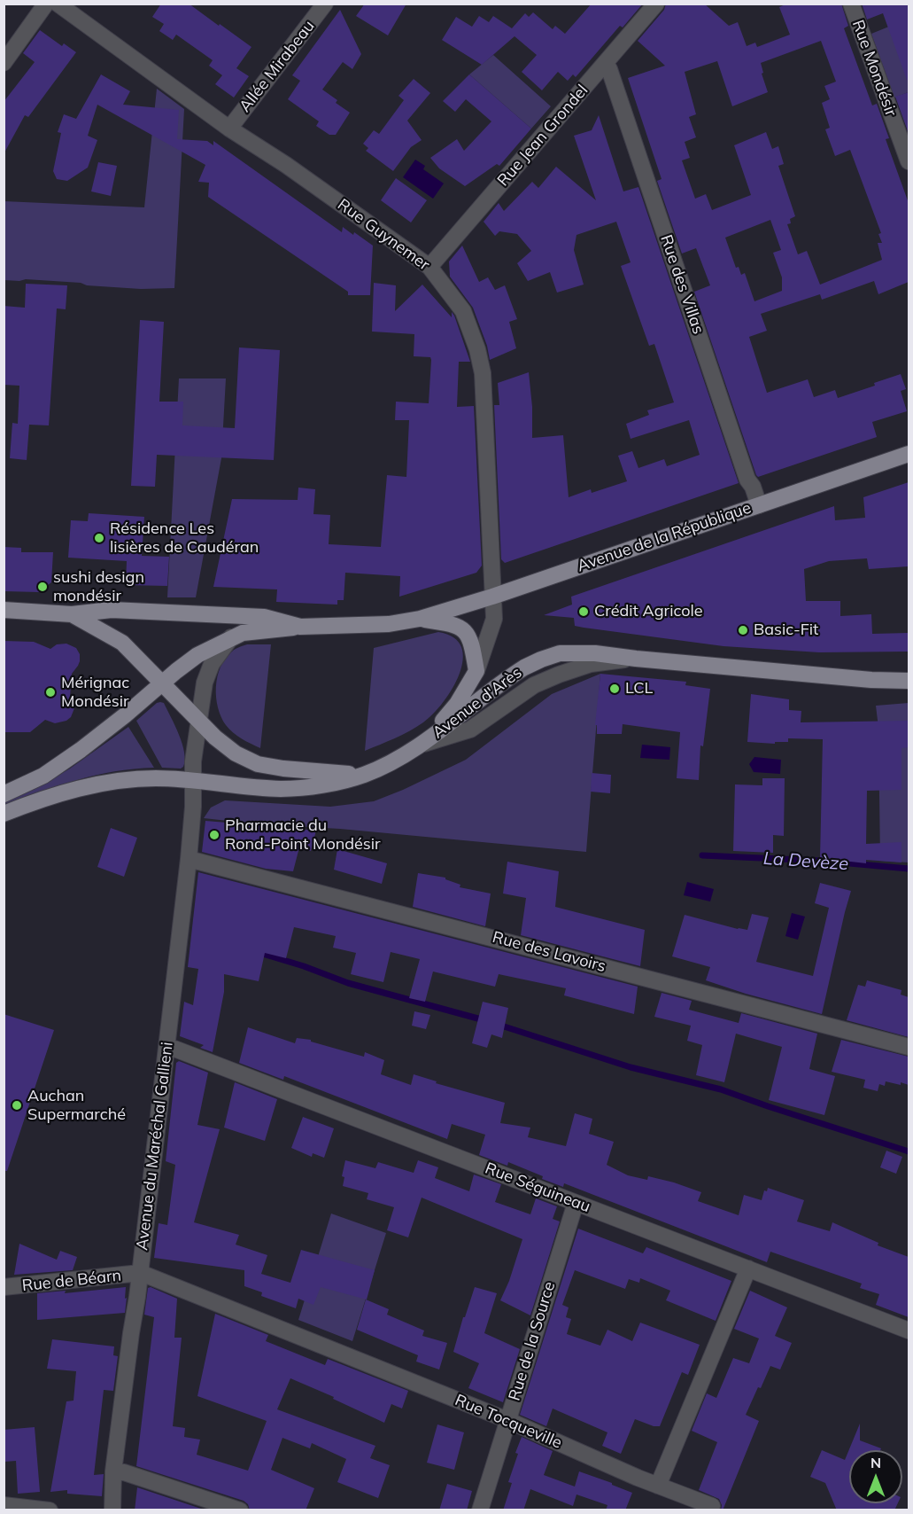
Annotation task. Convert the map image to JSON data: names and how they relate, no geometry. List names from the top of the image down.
{
  "streets": {
    "main road": ["Avenue de la République", "Avenue d'Arès"],
    "street": [
      "Allée Mirabeau",
      "Rue Mondésir",
      "Rue Jean Grondel",
      "Rue Guynemer",
      "Rue des Villas",
      "Rue des Lavoirs",
      "Avenue du Maréchal Gallieni",
      "Rue Séguineau",
      "Rue de Béarn",
      "Rue de la Source",
      "Rue Tocqueville"
    ]
  },
  "crossings": [
    ["Allée Mirabeau", "Rue Guynemer"],
    ["Rue Jean Grondel", "Rue Guynemer"],
    ["Rue Jean Grondel", "Rue des Villas"],
    ["Rue Guynemer", "Avenue de la République"],
    ["Rue des Villas", "Avenue de la République"],
    ["Rue des Lavoirs", "Avenue du Maréchal Gallieni"],
    ["Avenue du Maréchal Gallieni", "Rue Séguineau"],
    ["Avenue du Maréchal Gallieni", "Rue de Béarn"],
    ["Avenue du Maréchal Gallieni", "Rue Tocqueville"],
    ["Rue Séguineau", "Rue de la Source"],
    ["Rue de Béarn", "Rue Tocqueville"],
    ["Rue de la Source", "Rue Tocqueville"]
  ],
  "water": ["La Devèze"],
  "places": [
    "Résidence Les lisières de Caudéran",
    "sushi design mondésir",
    "Crédit Agricole",
    "Basic-Fit",
    "LCL",
    "Mérignac Mondésir",
    "Pharmacie du Rond-Point Mondésir",
    "Auchan Supermarché"
  ],
  "north": "top"
}
